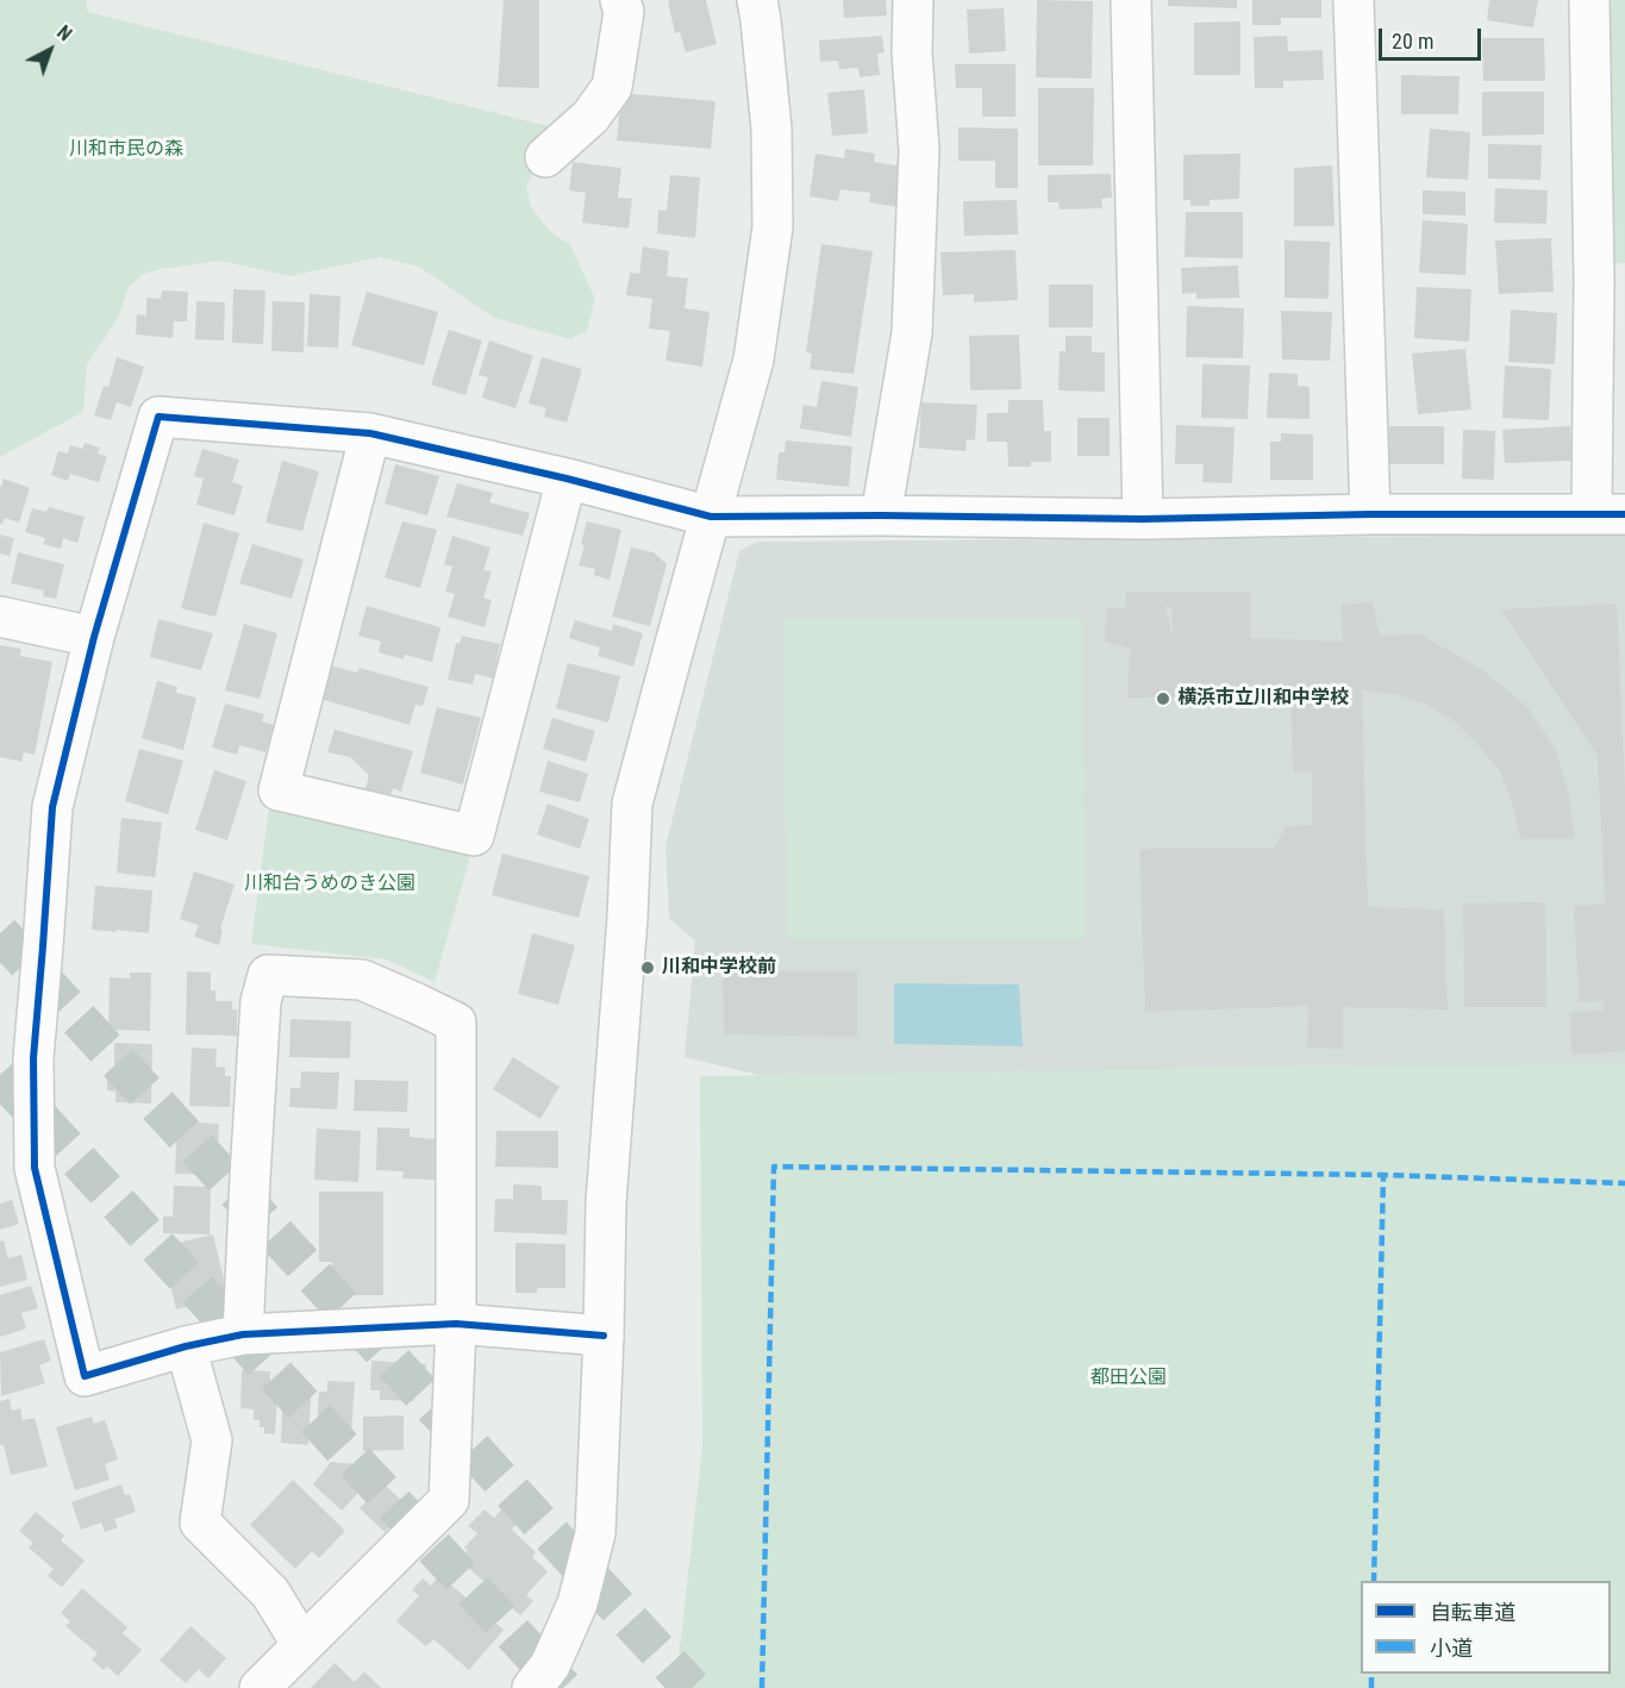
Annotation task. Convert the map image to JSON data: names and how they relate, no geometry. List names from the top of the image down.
{
  "parks": ["川和市民の森", "川和台うめのき公園", "都田公園"],
  "places": ["横浜市立川和中学校", "川和中学校前"],
  "legend": ["自転車道", "小道"],
  "scale_bar": "20 m",
  "north": "top right"
}
